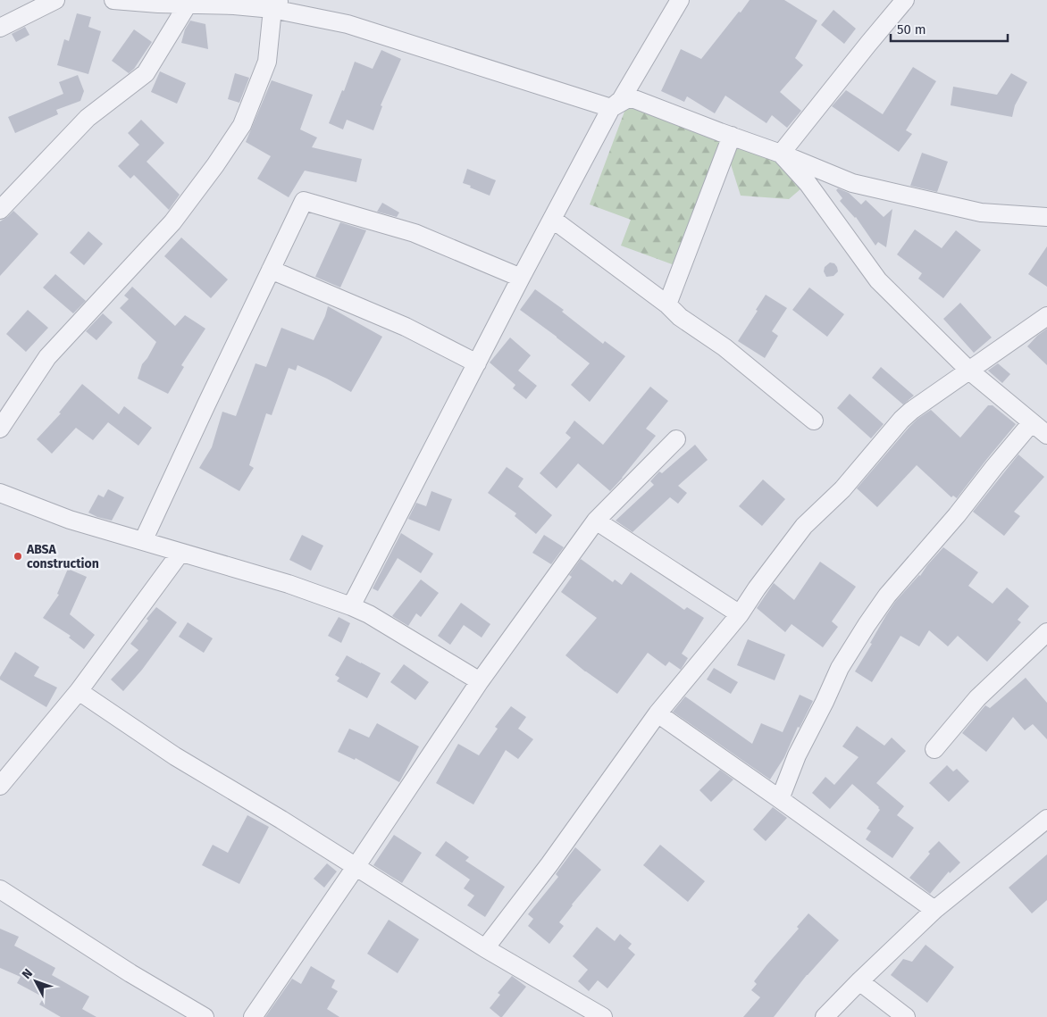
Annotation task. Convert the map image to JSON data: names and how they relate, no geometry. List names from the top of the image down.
{
  "places": ["ABSA construction"],
  "scale_bar": "50 m",
  "north": "top left"
}
